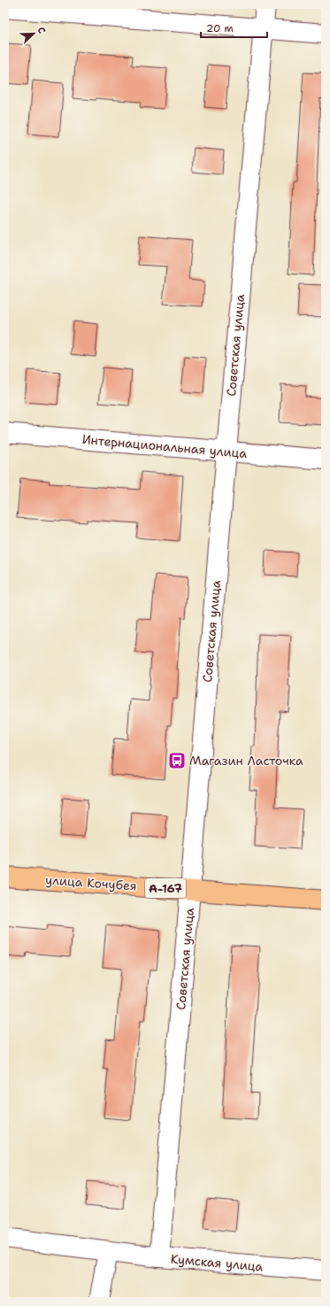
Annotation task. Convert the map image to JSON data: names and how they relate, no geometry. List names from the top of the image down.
{
  "streets": {
    "main road": ["улица Кочубея", "А-167"],
    "street": ["Советская улица", "Интернациональная улица", "Кумская улица"]
  },
  "crossings": [
    ["Советская улица", "Интернациональная улица"],
    ["Советская улица", "улица Кочубея"],
    ["Советская улица", "Кумская улица"]
  ],
  "places": {
    "bus stop": ["Магазин Ласточка"]
  },
  "scale_bar": "20 m",
  "north": "top right"
}
